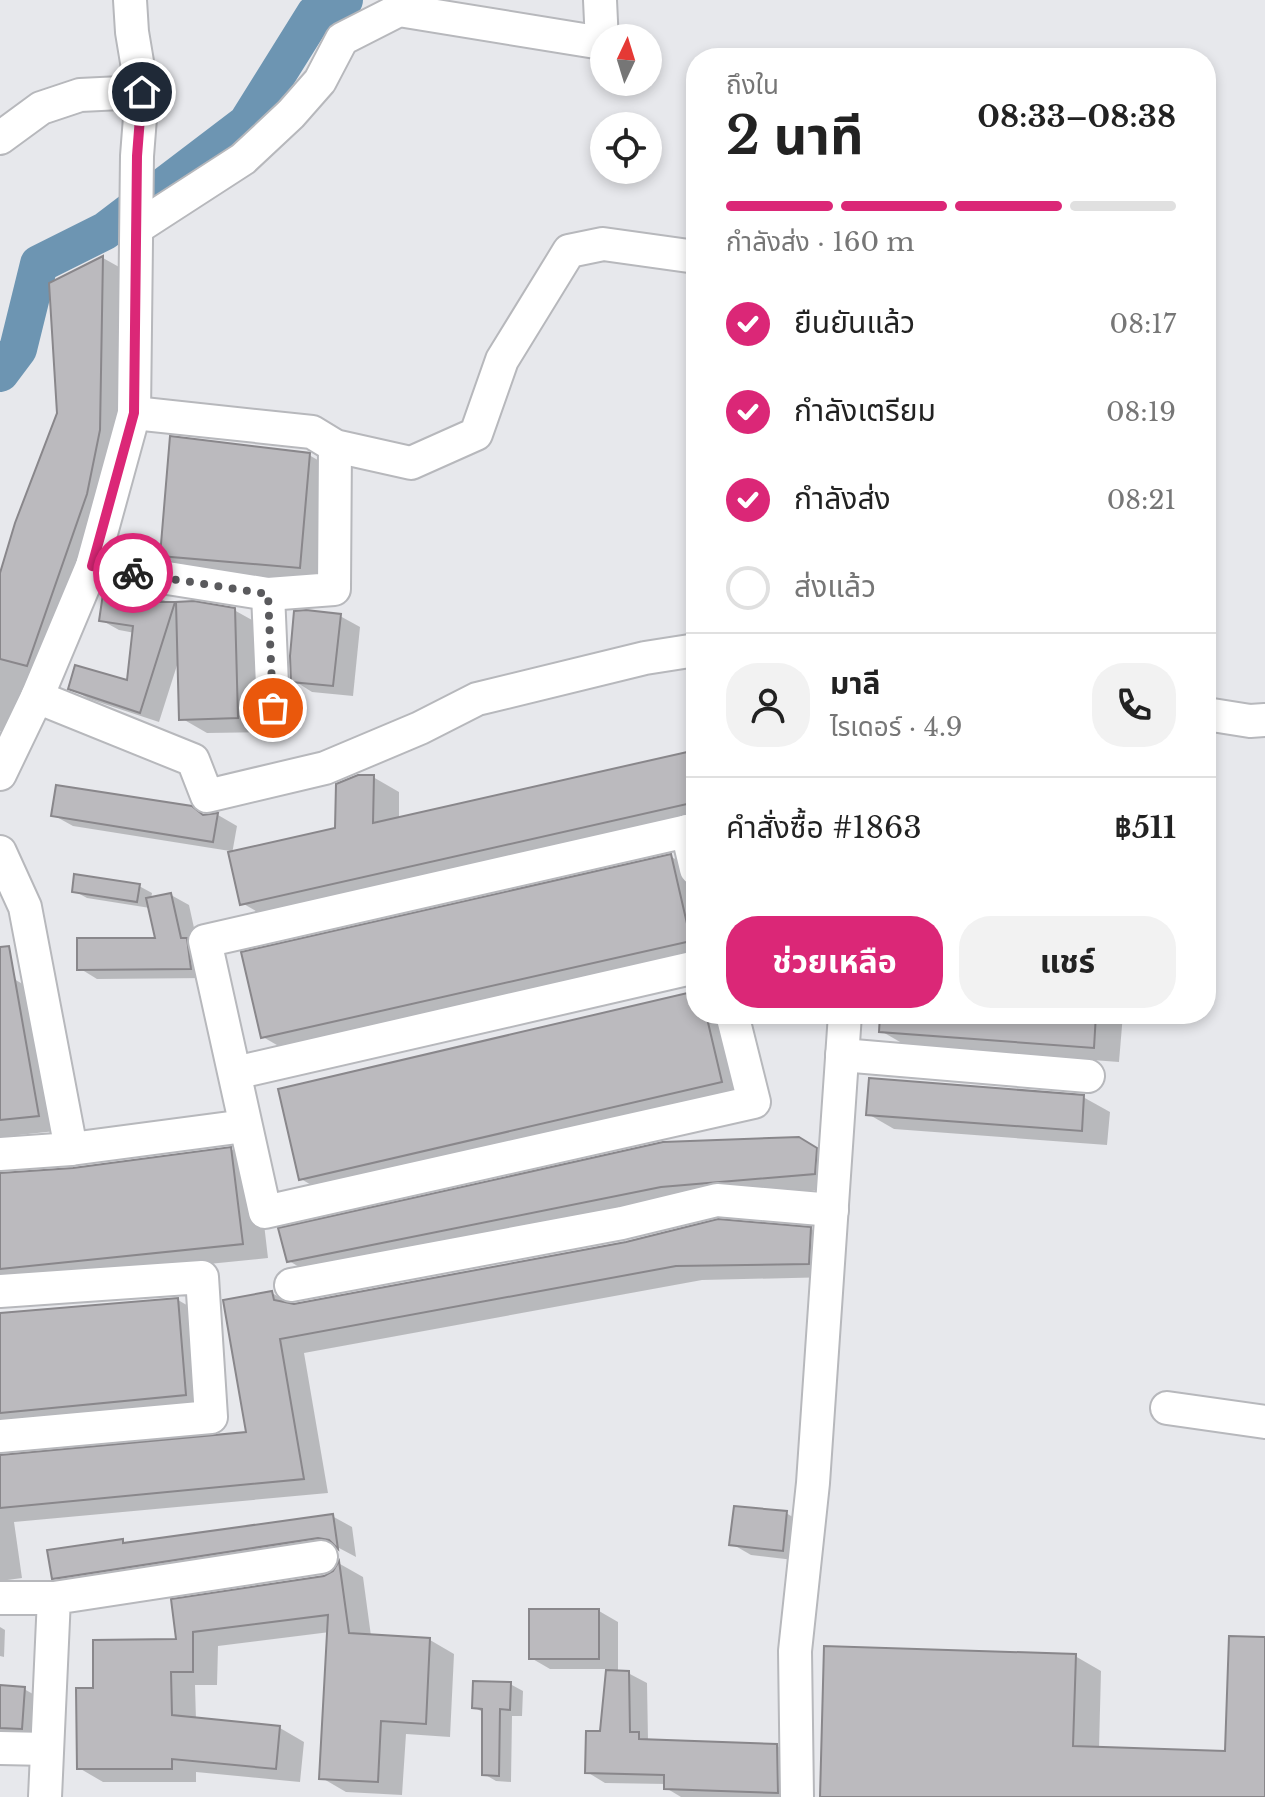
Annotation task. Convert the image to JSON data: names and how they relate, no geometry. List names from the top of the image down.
{
  "north": "top",
  "page": {
    "heading": ["2 นาที", "ถึงใน", "08:33–08:38"],
    "panel": [
      "มาลี",
      "ไรเดอร์ · 4.9",
      "คำสั่งซื้อ #1863",
      "฿511"
    ],
    "bar": "กำลังส่ง · 160 m",
    "list": [
      ["ยืนยันแล้ว", "08:17"],
      ["กำลังเตรียม", "08:19"],
      ["กำลังส่ง", "08:21"],
      "ส่งแล้ว"
    ],
    "buttons": ["ช่วยเหลือ", "แชร์"]
  }
}
